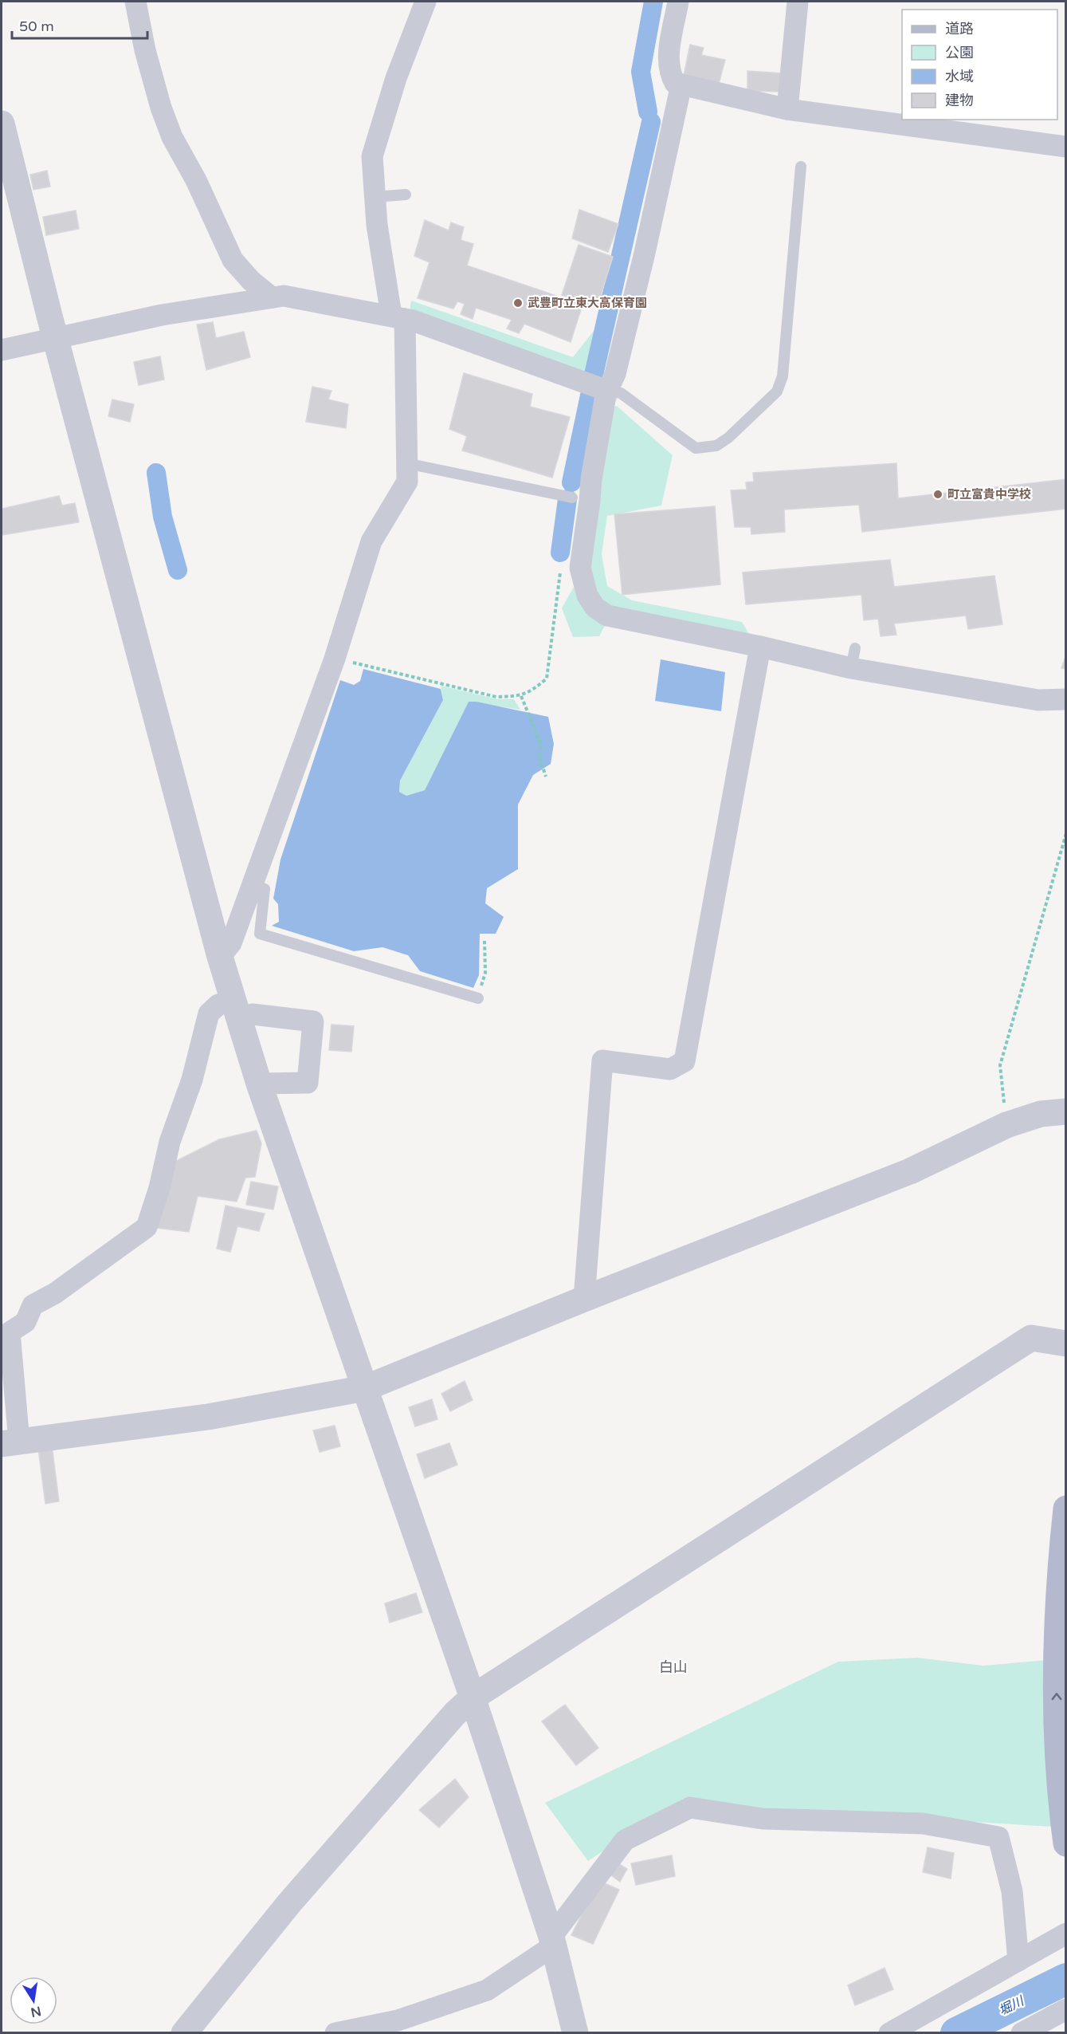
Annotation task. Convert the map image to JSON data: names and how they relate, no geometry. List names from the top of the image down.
{
  "districts": ["白山"],
  "water": ["堀川"],
  "places": ["武豊町立東大高保育園", "町立富貴中学校"],
  "legend": [
    "道路",
    "公園",
    "水域",
    "建物"
  ],
  "scale_bar": "50 m",
  "north": "bottom"
}
